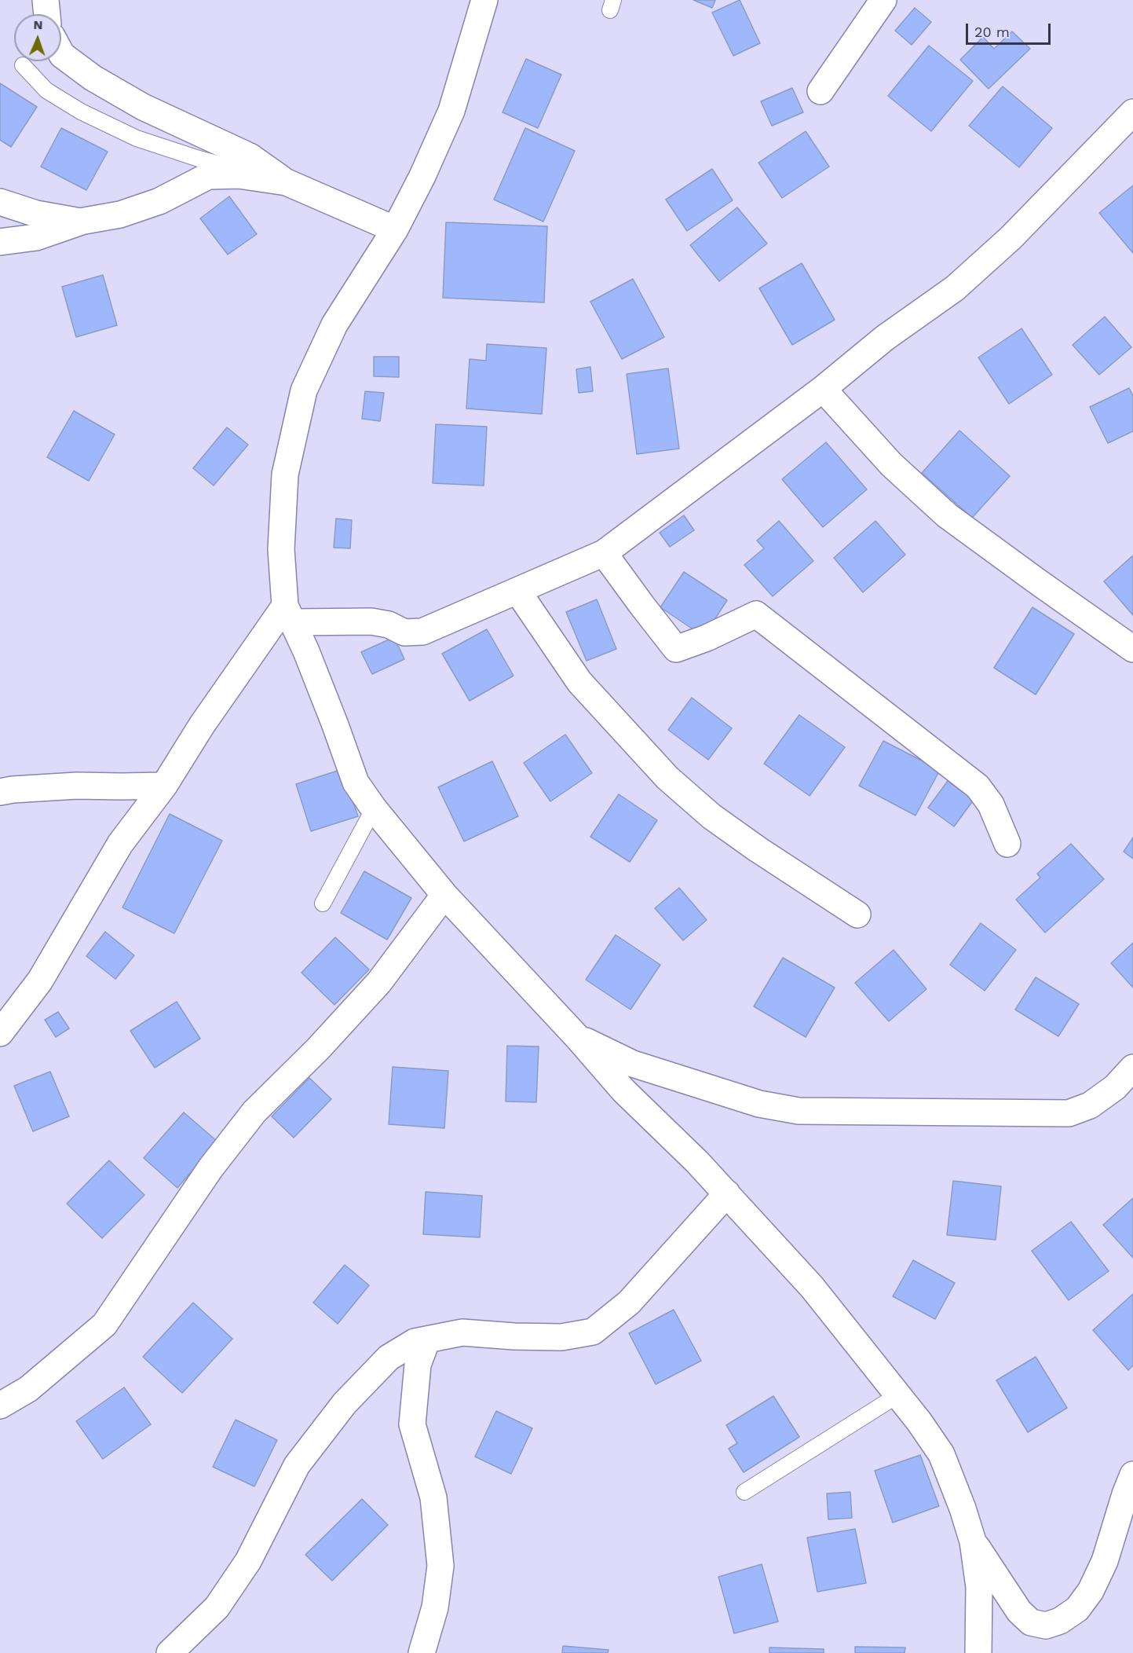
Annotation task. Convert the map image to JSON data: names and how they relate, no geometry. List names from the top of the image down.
{
  "scale_bar": "20 m",
  "north": "top"
}
